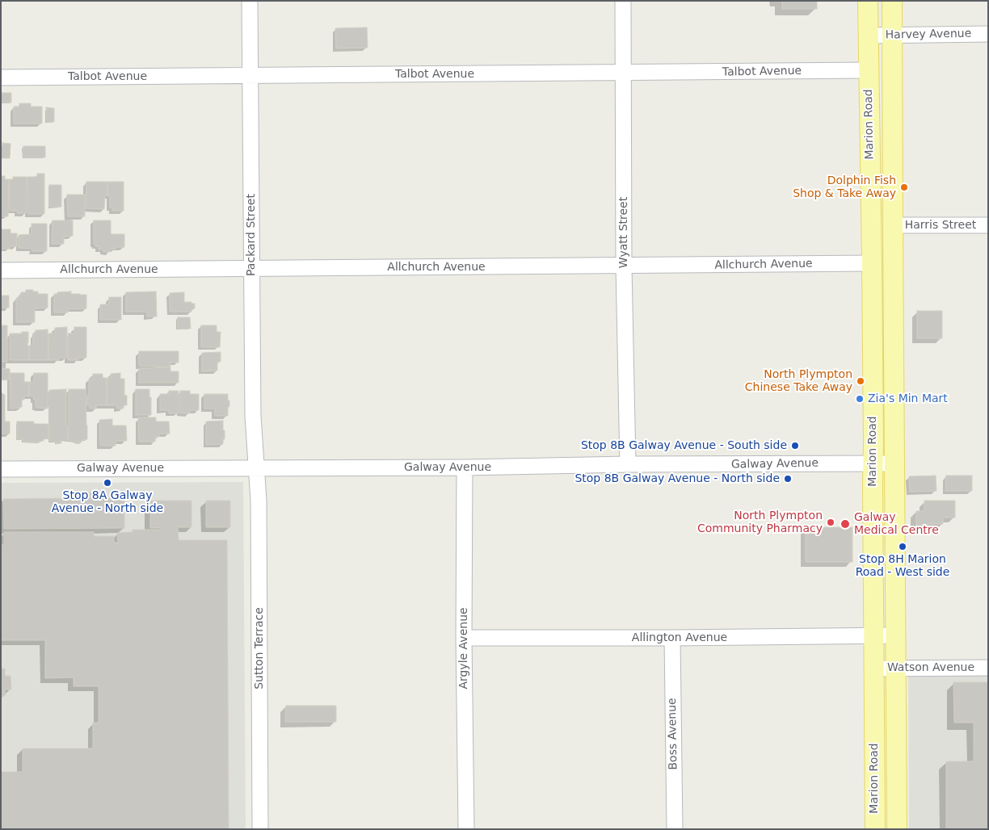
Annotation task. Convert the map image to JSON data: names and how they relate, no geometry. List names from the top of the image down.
{
  "streets": {
    "main road": ["Marion Road"],
    "street": [
      "Harvey Avenue",
      "Talbot Avenue",
      "Harris Street",
      "Wyatt Street",
      "Packard Street",
      "Allchurch Avenue",
      "Galway Avenue",
      "Allington Avenue",
      "Sutton Terrace",
      "Argyle Avenue",
      "Watson Avenue",
      "Boss Avenue"
    ]
  },
  "crossings": [
    ["Harvey Avenue", "Marion Road"],
    ["Talbot Avenue", "Marion Road"],
    ["Talbot Avenue", "Wyatt Street"],
    ["Talbot Avenue", "Packard Street"],
    ["Marion Road", "Harris Street"],
    ["Marion Road", "Allchurch Avenue"],
    ["Marion Road", "Galway Avenue"],
    ["Marion Road", "Allington Avenue"],
    ["Marion Road", "Watson Avenue"],
    ["Wyatt Street", "Allchurch Avenue"],
    ["Wyatt Street", "Galway Avenue"],
    ["Packard Street", "Allchurch Avenue"],
    ["Packard Street", "Galway Avenue"],
    ["Packard Street", "Sutton Terrace"],
    ["Galway Avenue", "Sutton Terrace"],
    ["Galway Avenue", "Argyle Avenue"],
    ["Allington Avenue", "Argyle Avenue"],
    ["Allington Avenue", "Boss Avenue"]
  ],
  "places": [
    "Dolphin Fish Shop & Take Away",
    "North Plympton Chinese Take Away",
    "Zia's Min Mart",
    "Stop 8B Galway Avenue - South side",
    "Stop 8B Galway Avenue - North side",
    "Stop 8A Galway Avenue - North side",
    "North Plympton Community Pharmacy",
    "Galway Medical Centre",
    "Stop 8H Marion Road - West side"
  ]
}
